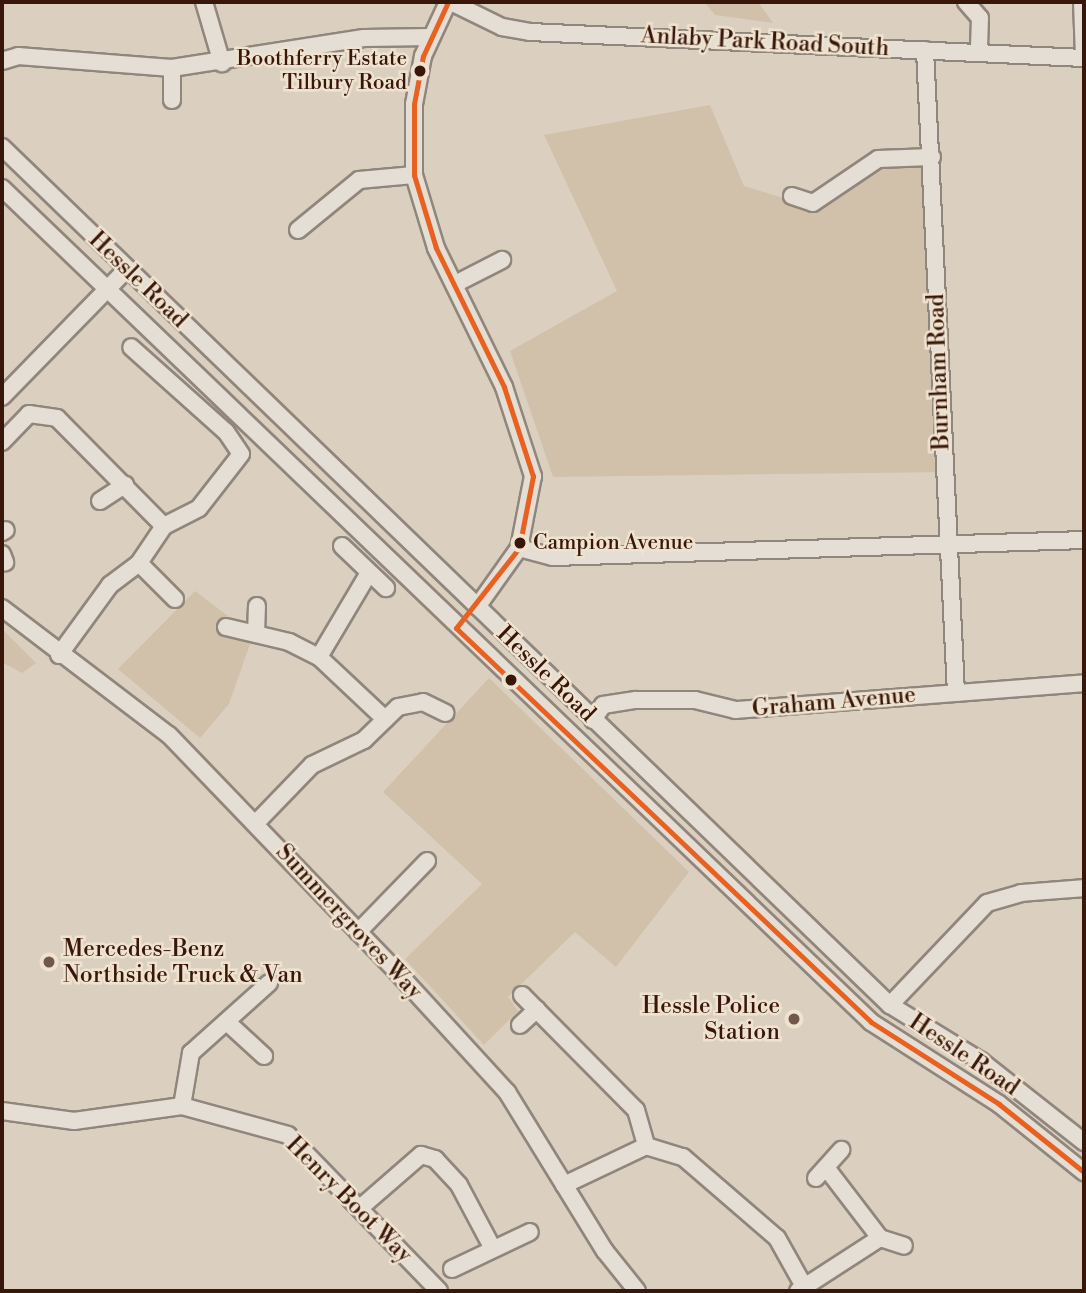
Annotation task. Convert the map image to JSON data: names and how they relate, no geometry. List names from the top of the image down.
{
  "streets": {
    "street": [
      "Anlaby Park Road South",
      "Hessle Road",
      "Burnham Road",
      "Graham Avenue",
      "Summergroves Way",
      "Henry Boot Way"
    ]
  },
  "crossings": [
    ["Anlaby Park Road South", "Burnham Road"],
    ["Hessle Road", "Graham Avenue"],
    ["Burnham Road", "Graham Avenue"]
  ],
  "places": [
    "Boothferry Estate Tilbury Road",
    "Campion Avenue",
    "Mercedes-Benz Northside Truck & Van",
    "Hessle Police Station"
  ]
}
